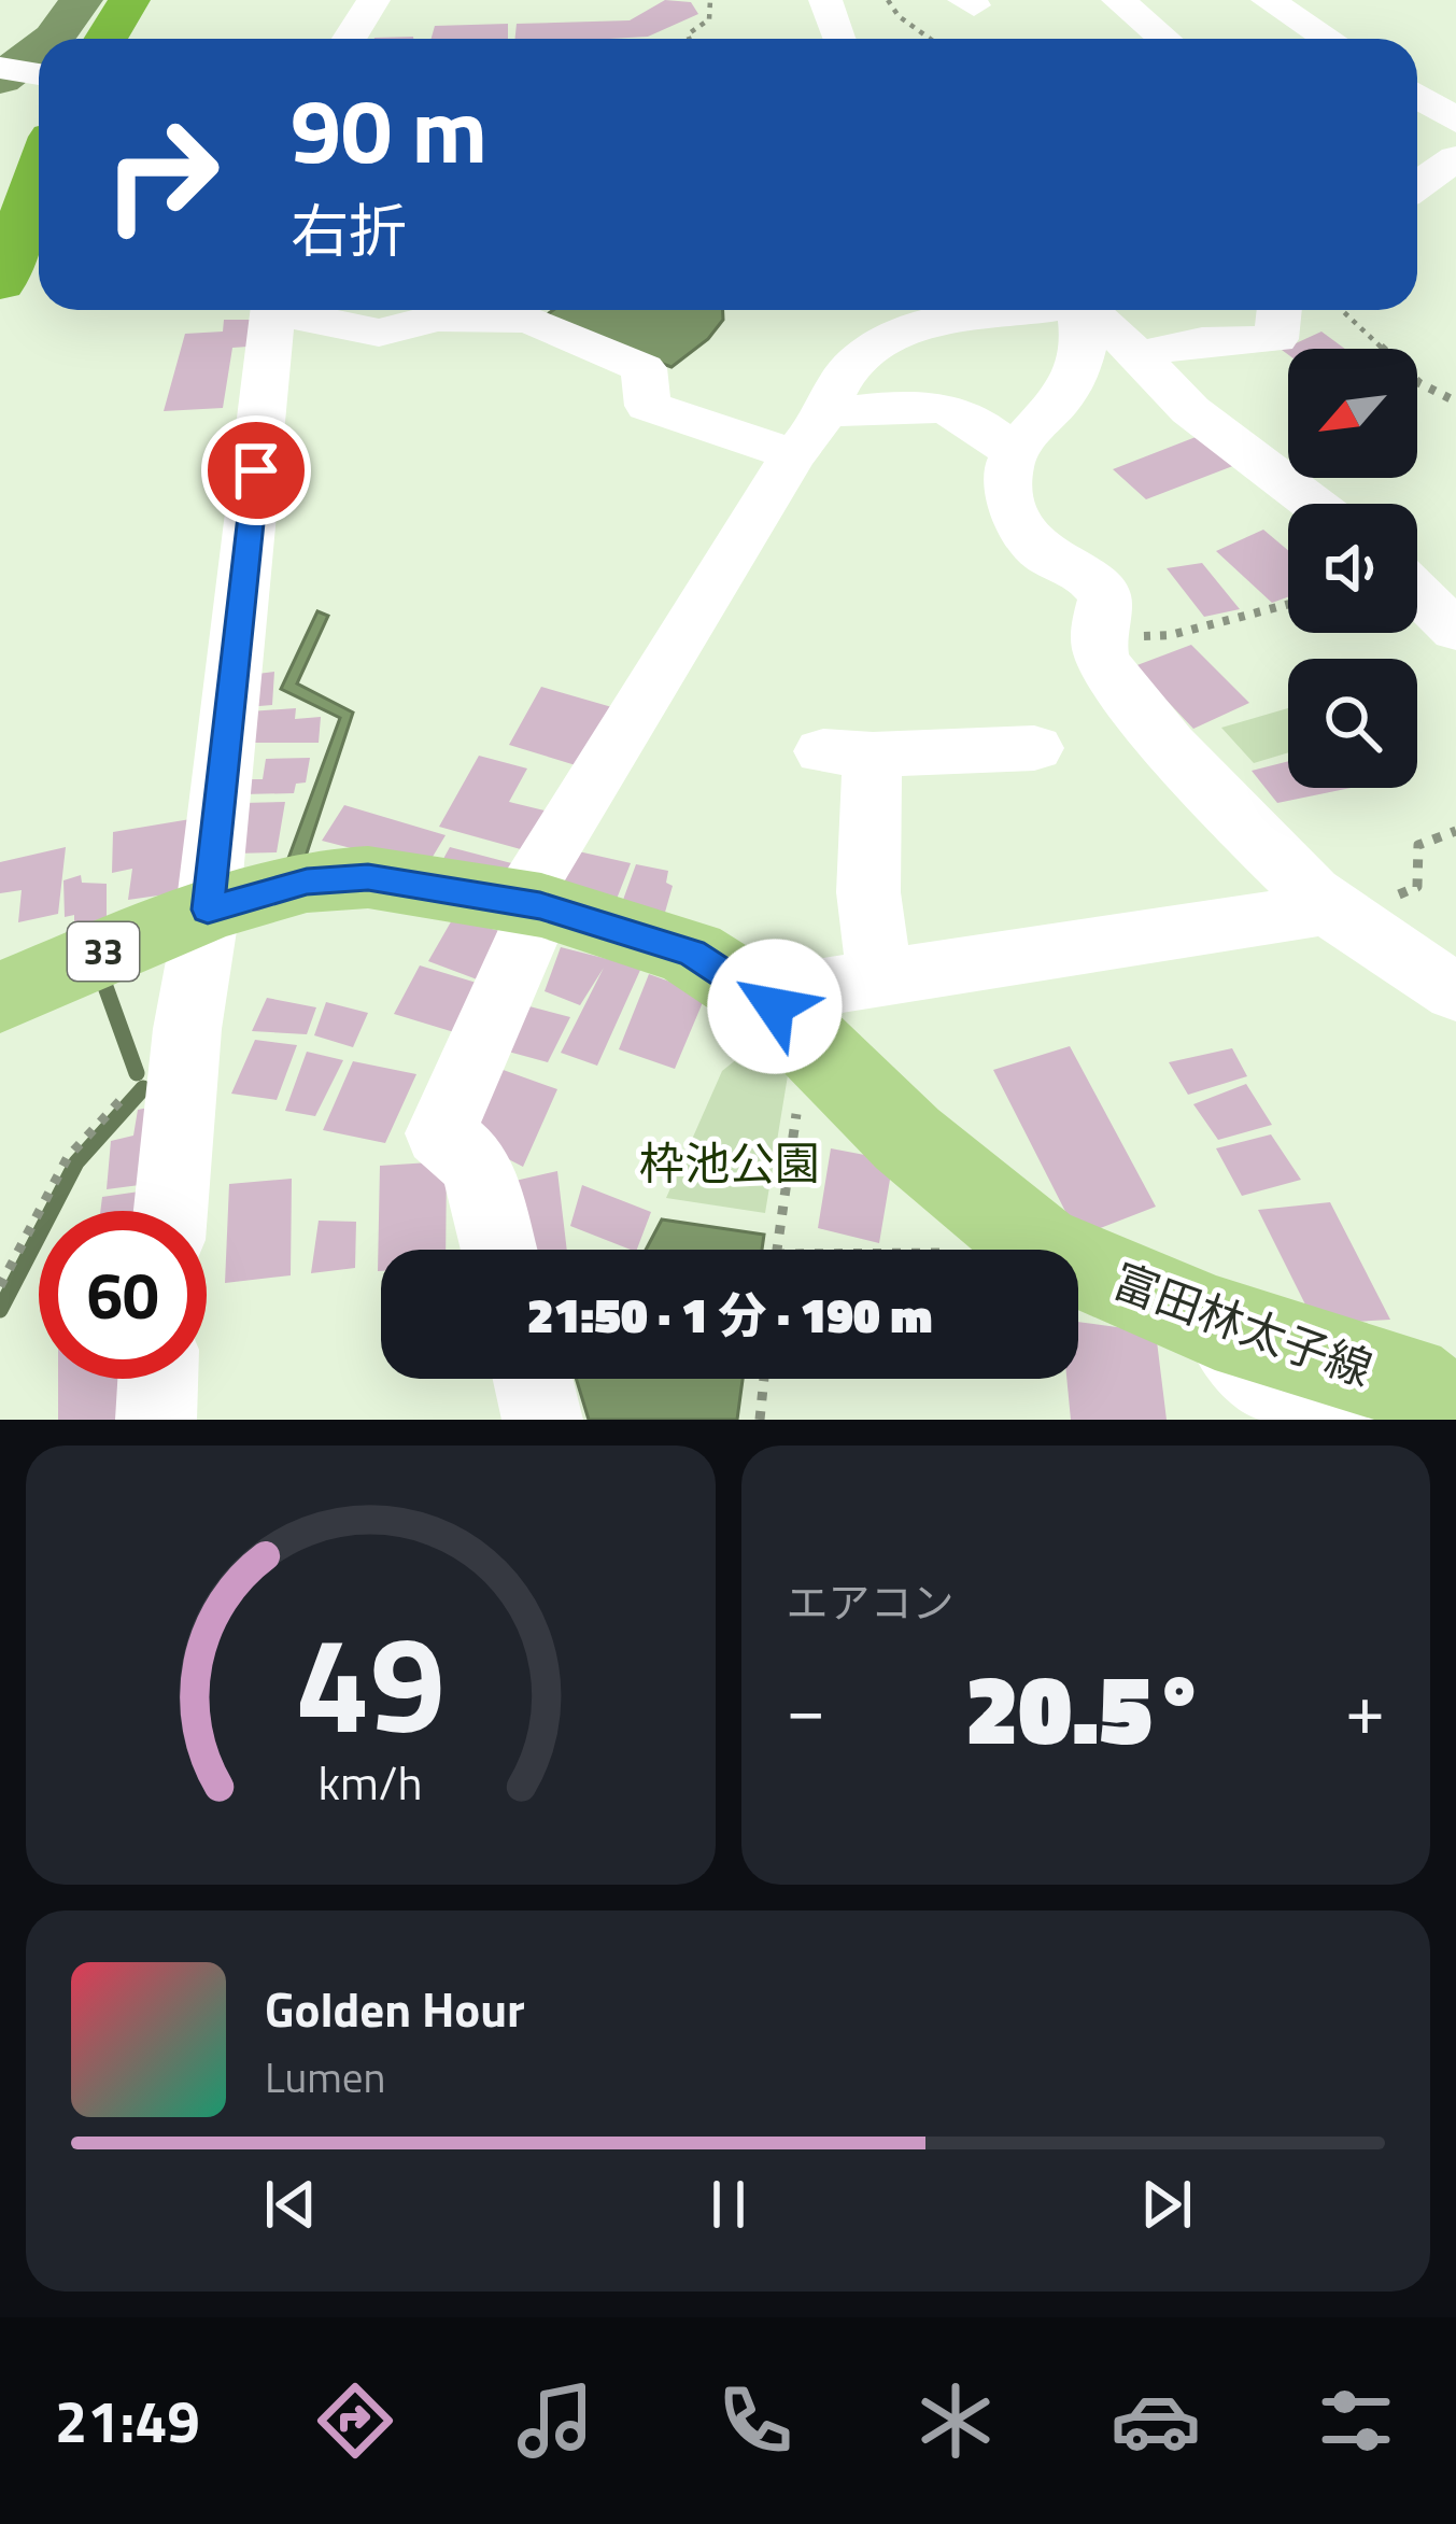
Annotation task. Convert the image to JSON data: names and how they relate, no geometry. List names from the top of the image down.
{
  "streets": {
    "main road": ["33", "富田林太子線"]
  },
  "parks": ["枠池公園"],
  "north": "bottom left",
  "page": {
    "turn": ["90 m", "右折"],
    "limit": "60",
    "trip": "21:50 · 1 分 · 190 m",
    "tile": "エアコン",
    "heat": ["−", "20.5°", "+"],
    "song": ["Golden Hour", "Lumen"],
    "tabs": "21:49",
    "gauge": ["49", "km/h"]
  }
}
